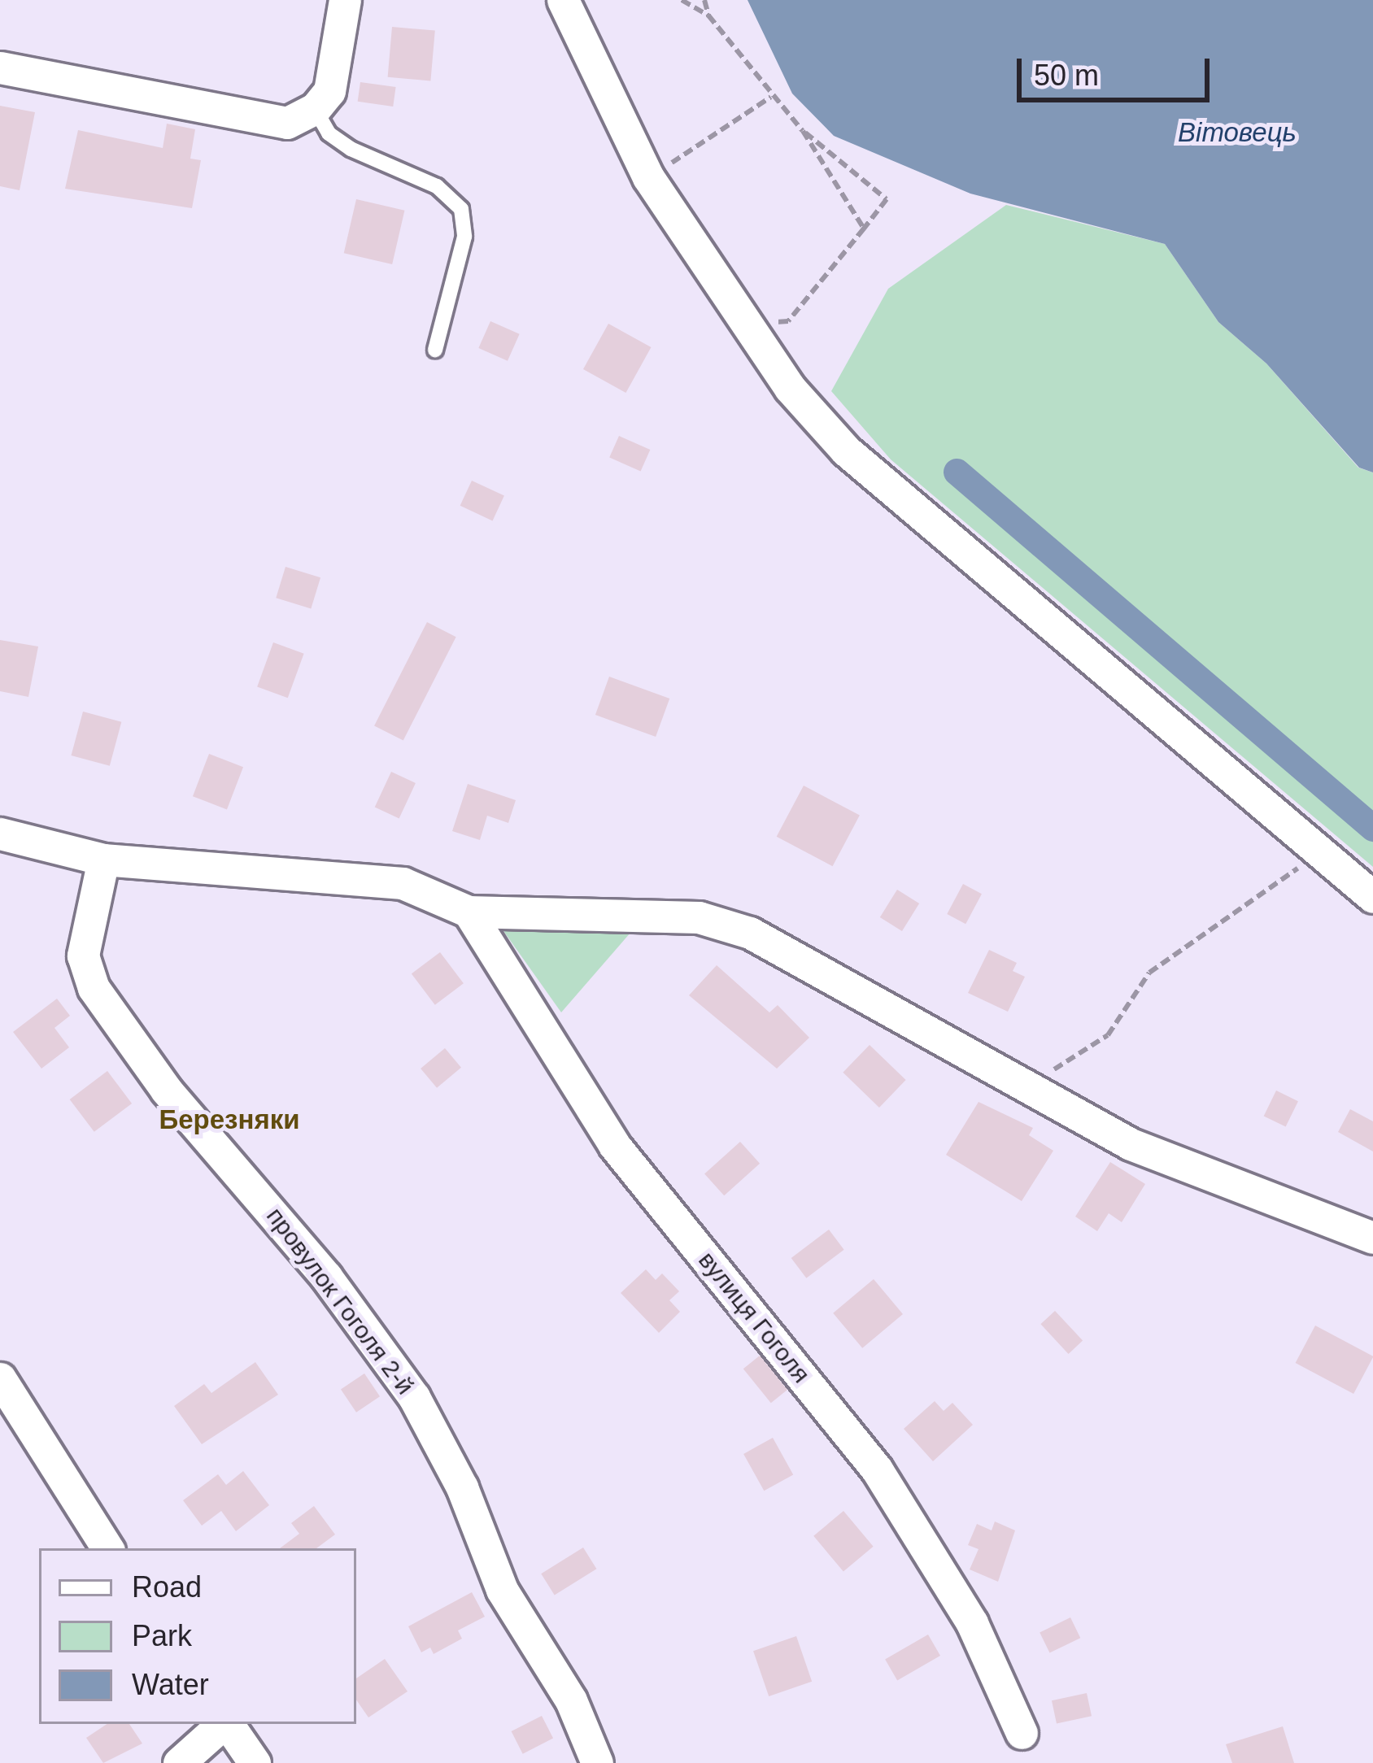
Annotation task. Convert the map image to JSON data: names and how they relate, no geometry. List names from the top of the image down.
{
  "streets": {
    "street": ["провулок Гоголя 2-й", "вулиця Гоголя"]
  },
  "districts": ["Березняки"],
  "water": ["Вітовець"],
  "legend": ["Road", "Park", "Water"],
  "scale_bar": "50 m"
}
